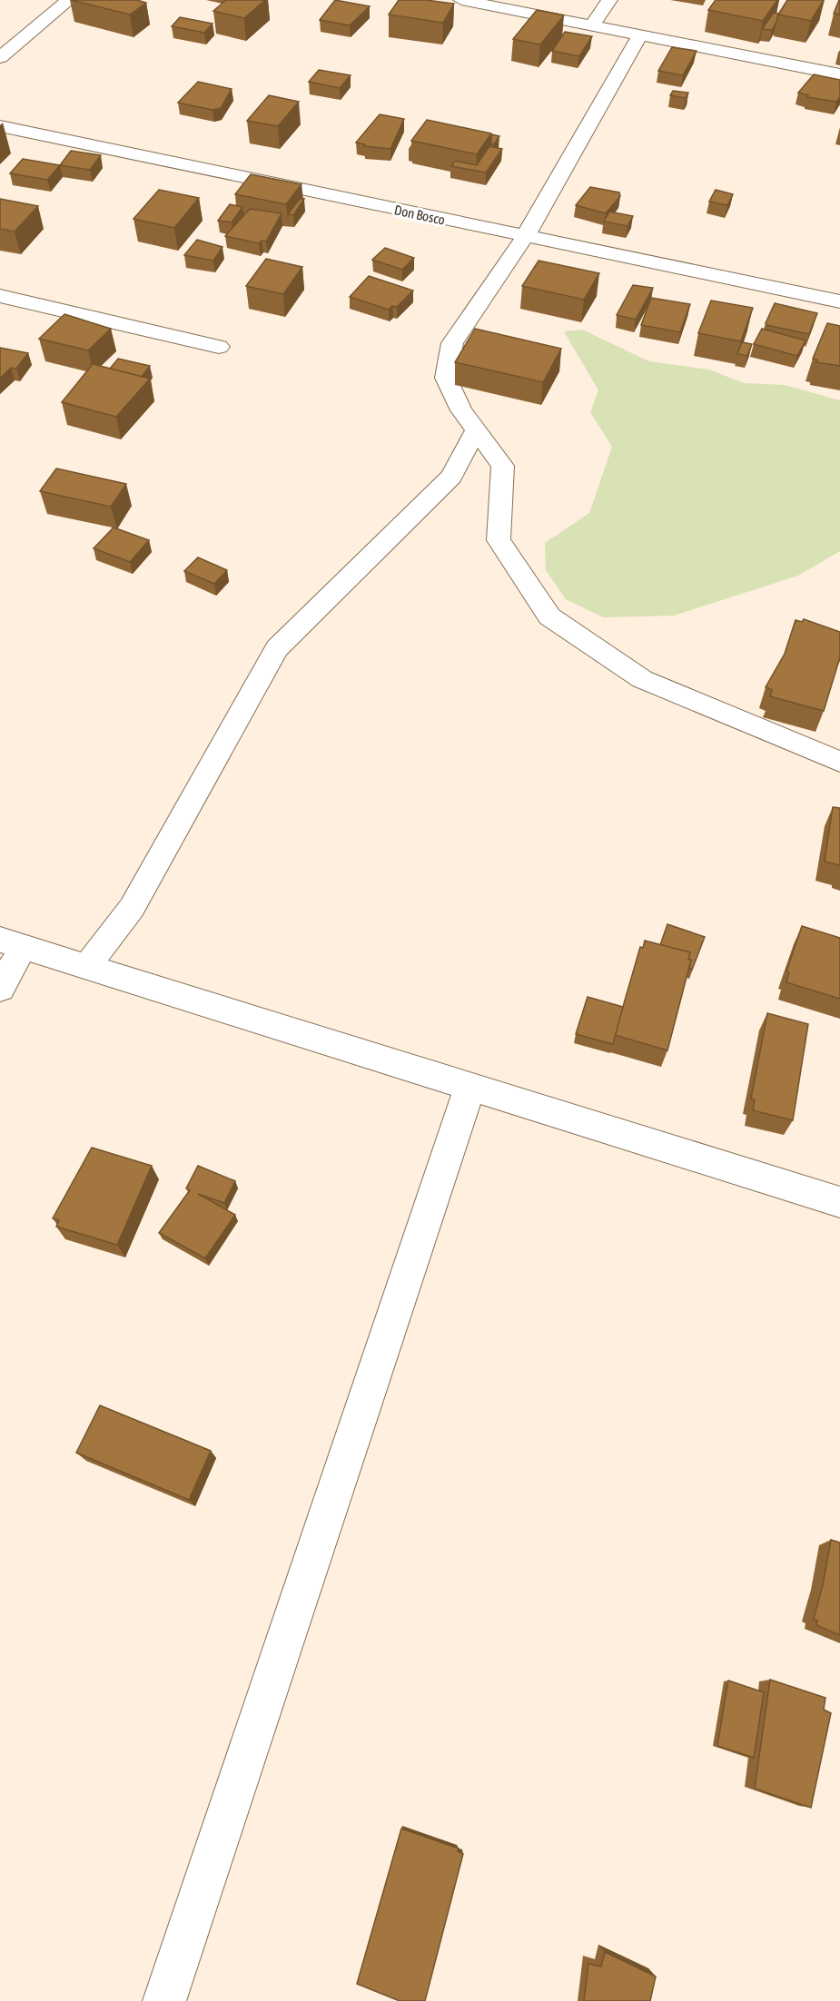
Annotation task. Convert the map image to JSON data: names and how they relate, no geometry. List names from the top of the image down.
{
  "streets": {
    "street": ["Don Bosco"]
  }
}
